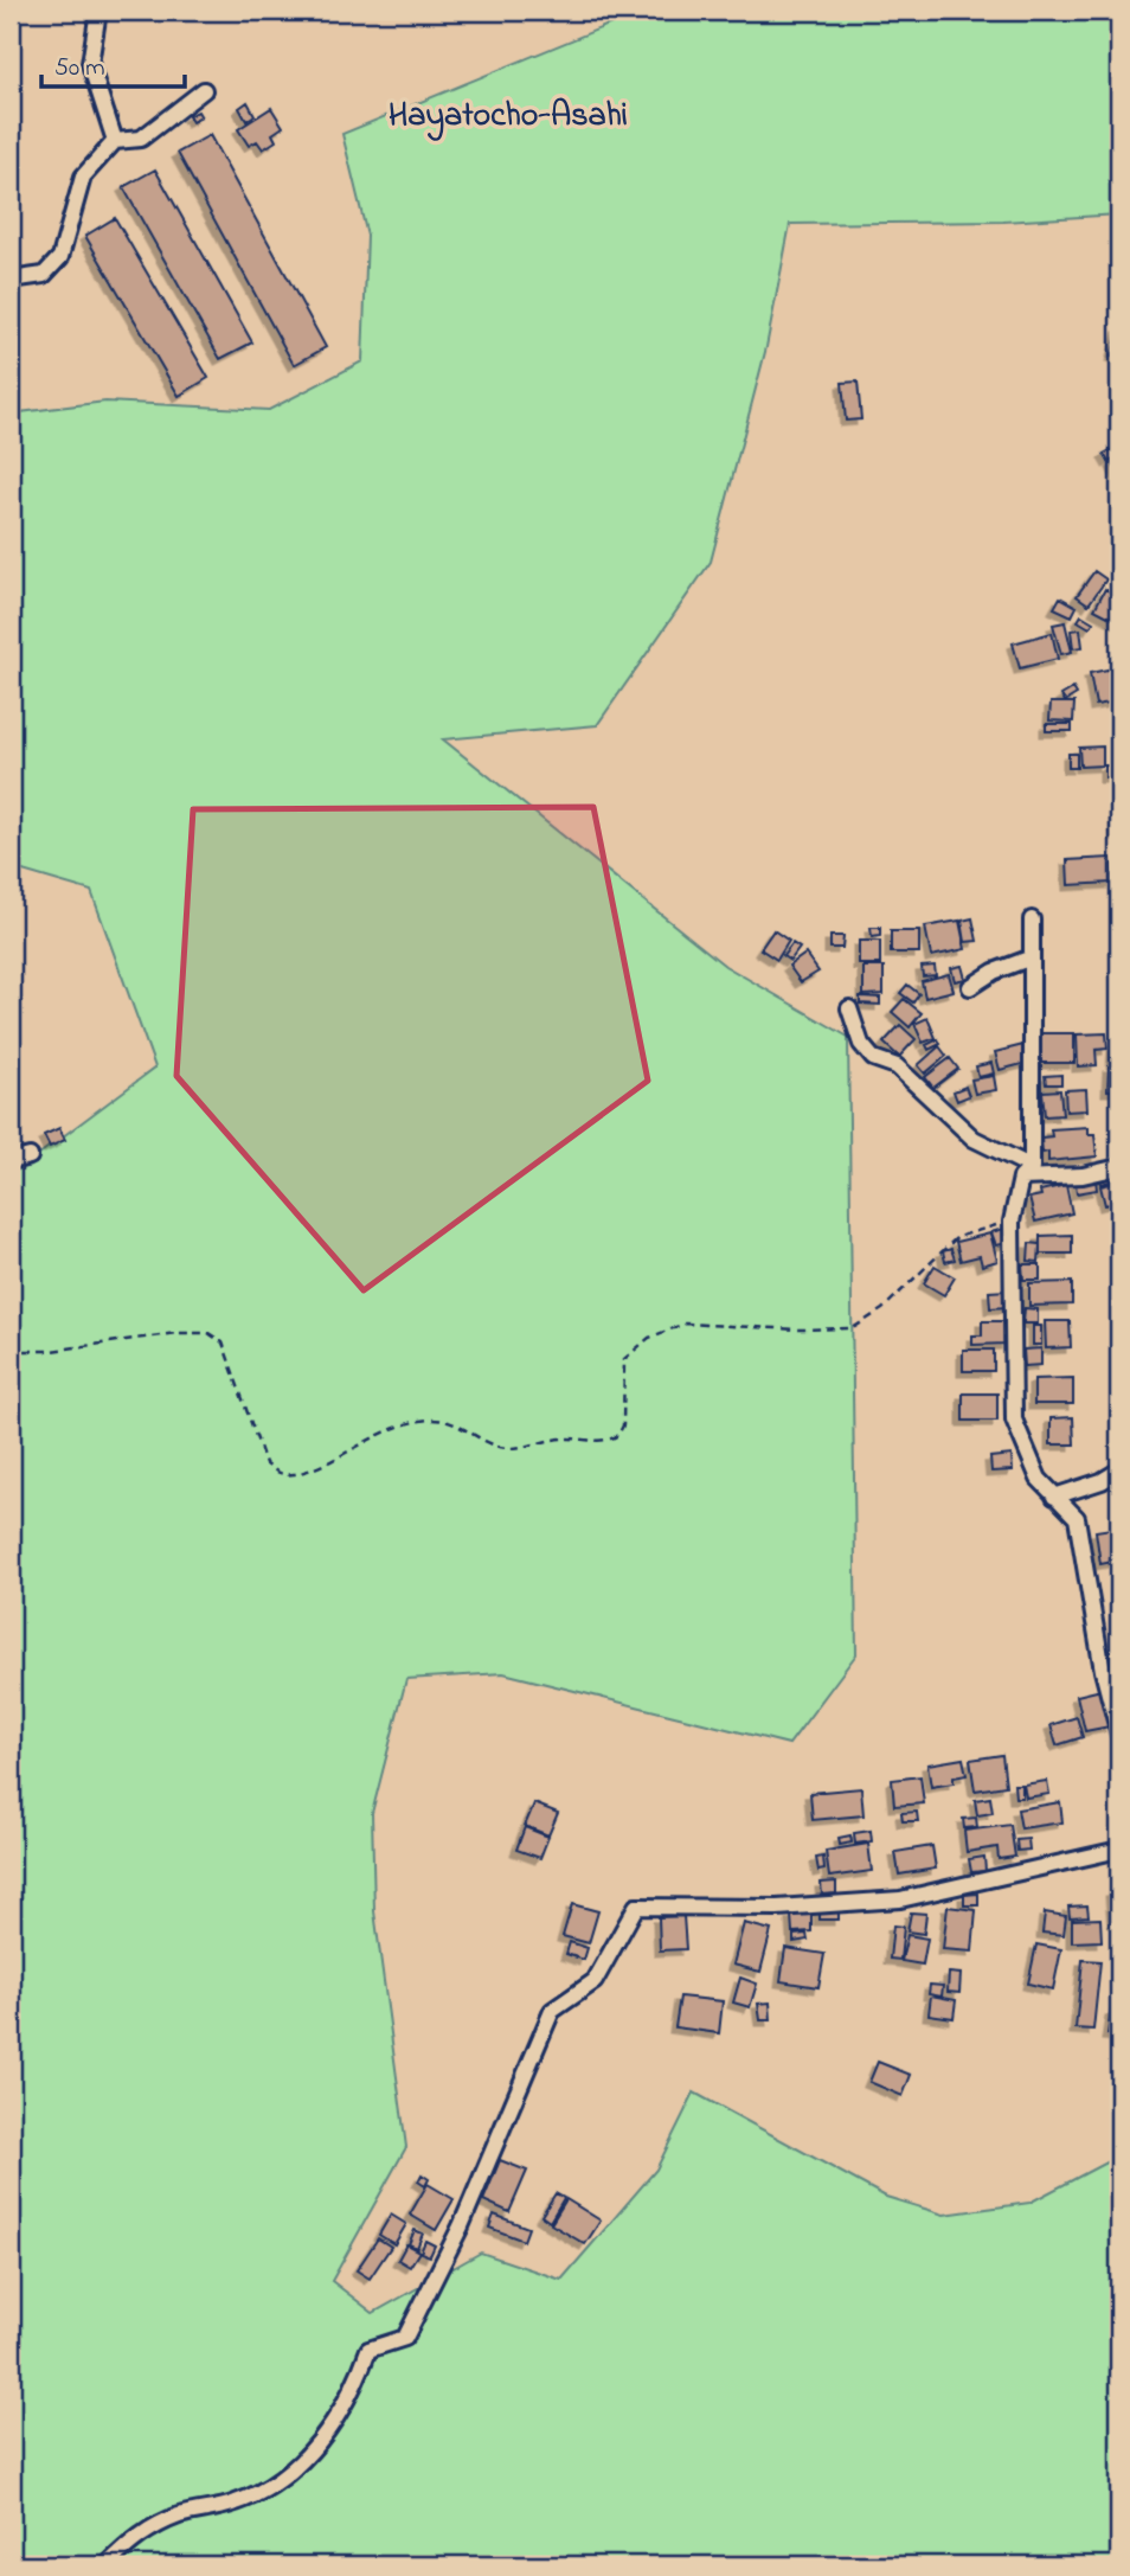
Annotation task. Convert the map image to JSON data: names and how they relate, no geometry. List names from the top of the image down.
{
  "districts": ["Hayatocho-Asahi"],
  "scale_bar": "50 m"
}
